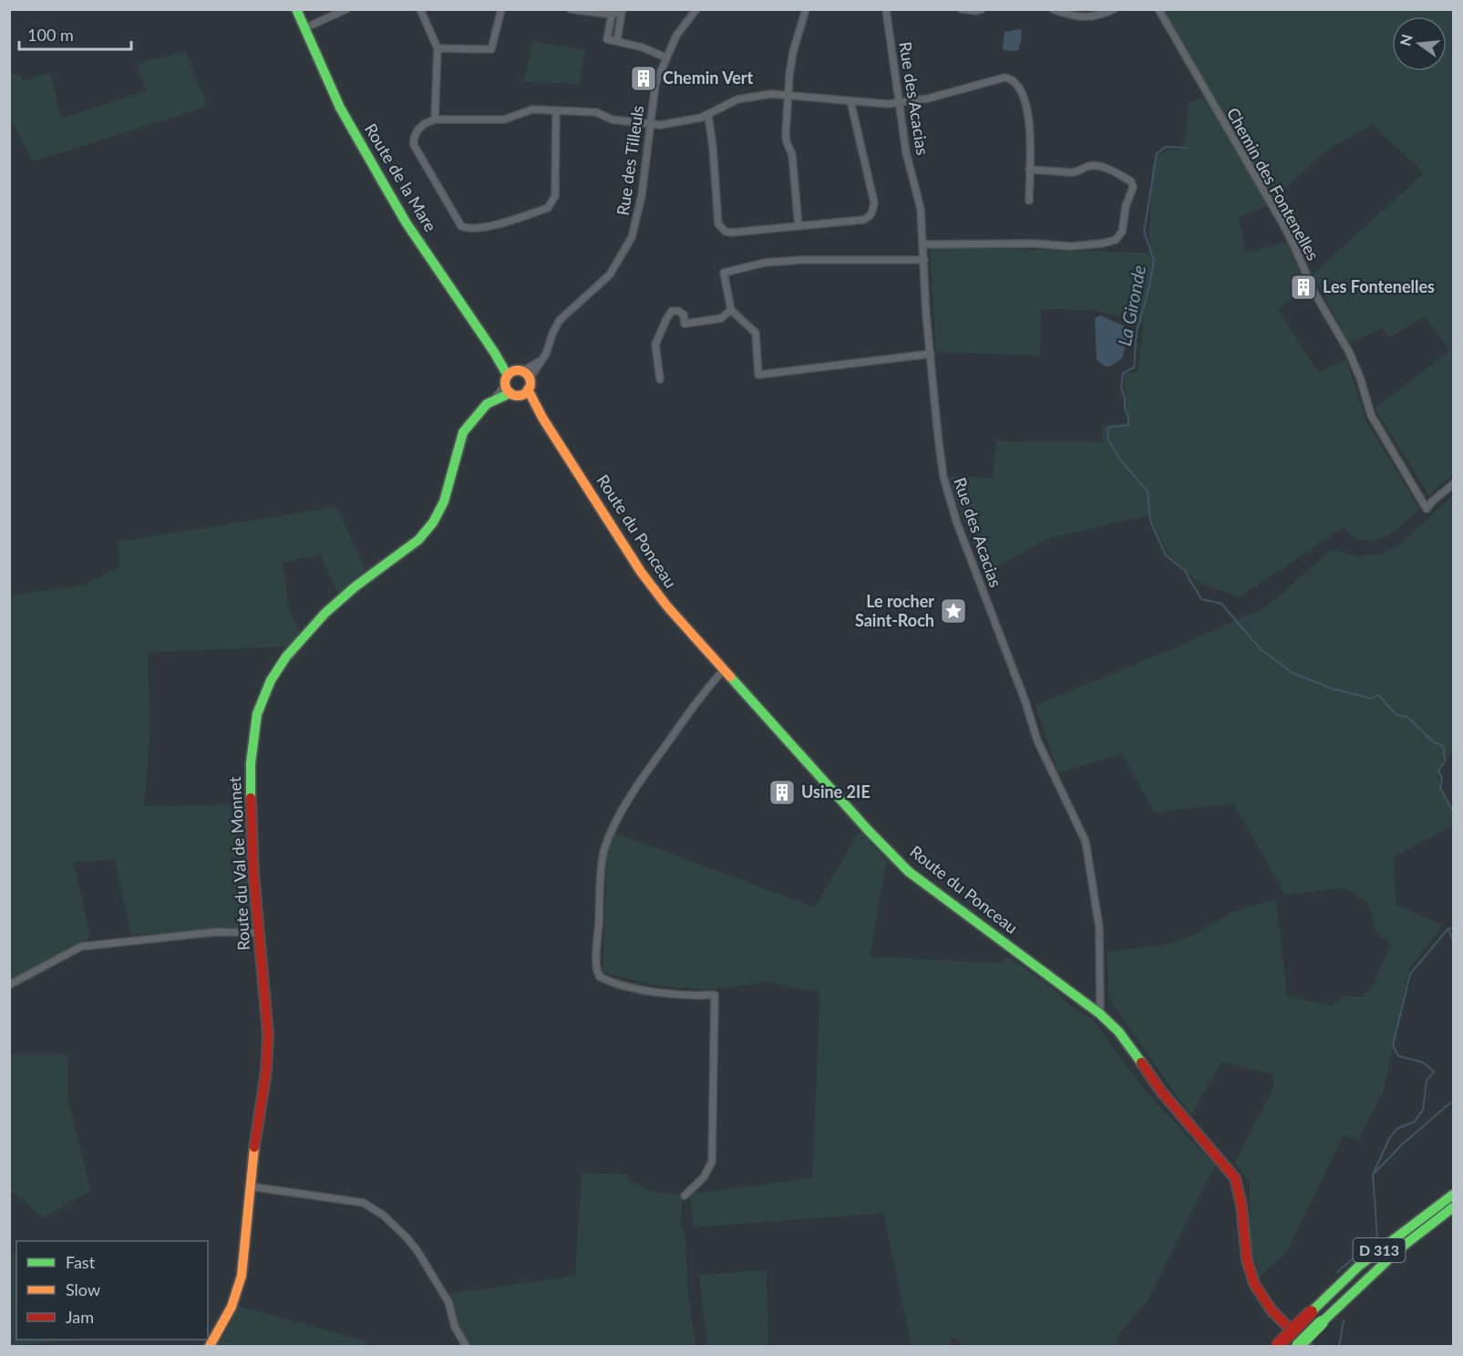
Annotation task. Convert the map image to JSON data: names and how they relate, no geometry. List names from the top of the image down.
{
  "streets": {
    "main road": [
      "Route de la Mare",
      "Route du Ponceau",
      "Route du Val de Monnet",
      "D 313"
    ],
    "street": ["Rue des Acacias", "Rue des Tilleuls", "Chemin des Fontenelles"]
  },
  "crossings": [
    ["Rue des Acacias", "Route du Ponceau"],
    ["Rue des Tilleuls", "Route de la Mare"],
    ["Rue des Tilleuls", "Route du Ponceau"],
    ["Rue des Tilleuls", "Route du Val de Monnet"],
    ["Route de la Mare", "Route du Ponceau"],
    ["Route de la Mare", "Route du Val de Monnet"],
    ["Route du Ponceau", "Route du Val de Monnet"]
  ],
  "water": ["La Gironde"],
  "places": {
    "building": ["Chemin Vert", "Les Fontenelles", "Usine 2IE"],
    "place": ["Le rocher Saint-Roch"]
  },
  "legend": ["Fast", "Slow", "Jam"],
  "scale_bar": "100 m",
  "north": "left"
}
